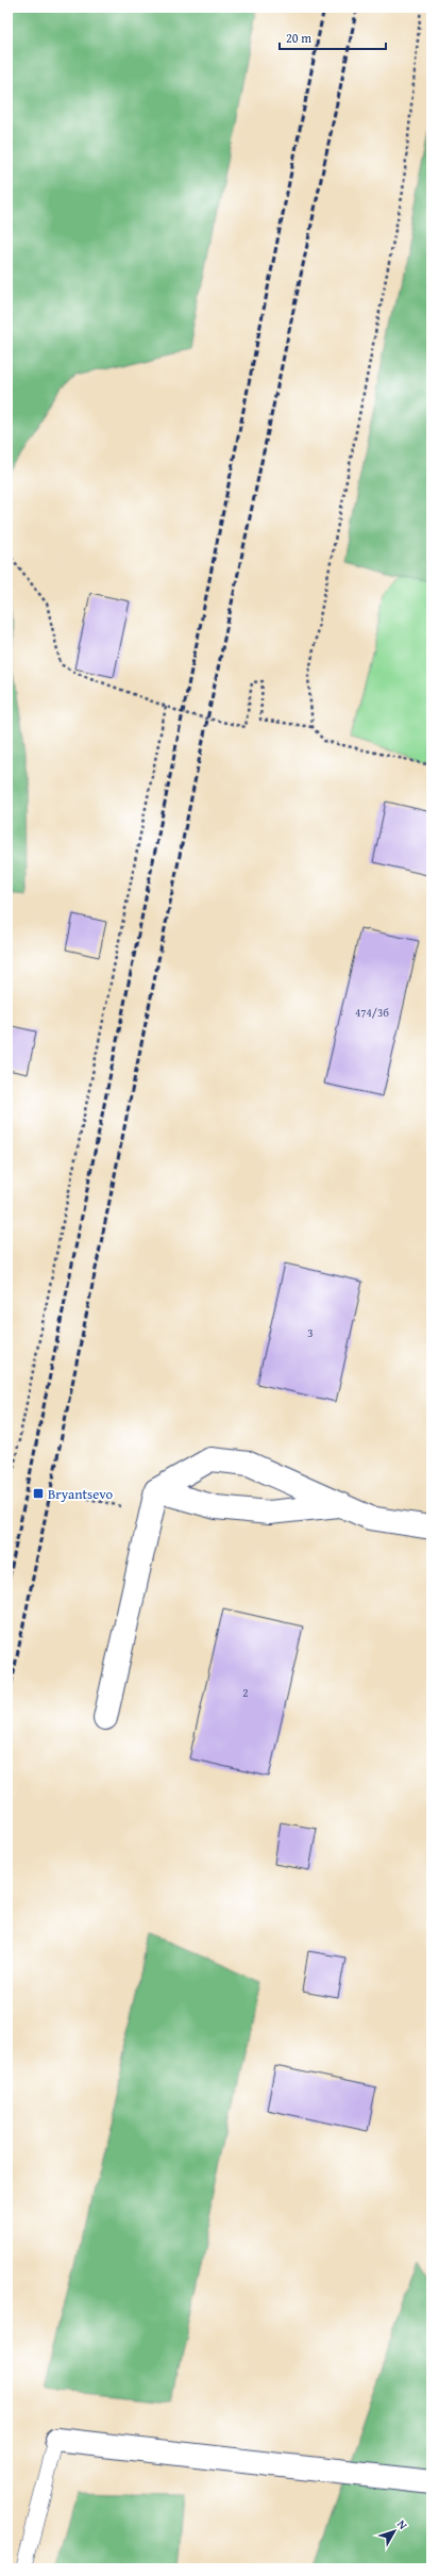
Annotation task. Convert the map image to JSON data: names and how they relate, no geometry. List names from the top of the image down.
{
  "places": {
    "transit": ["Bryantsevo"]
  },
  "house_numbers": ["474/3б", "3", "2"],
  "scale_bar": "20 m",
  "north": "top right"
}
